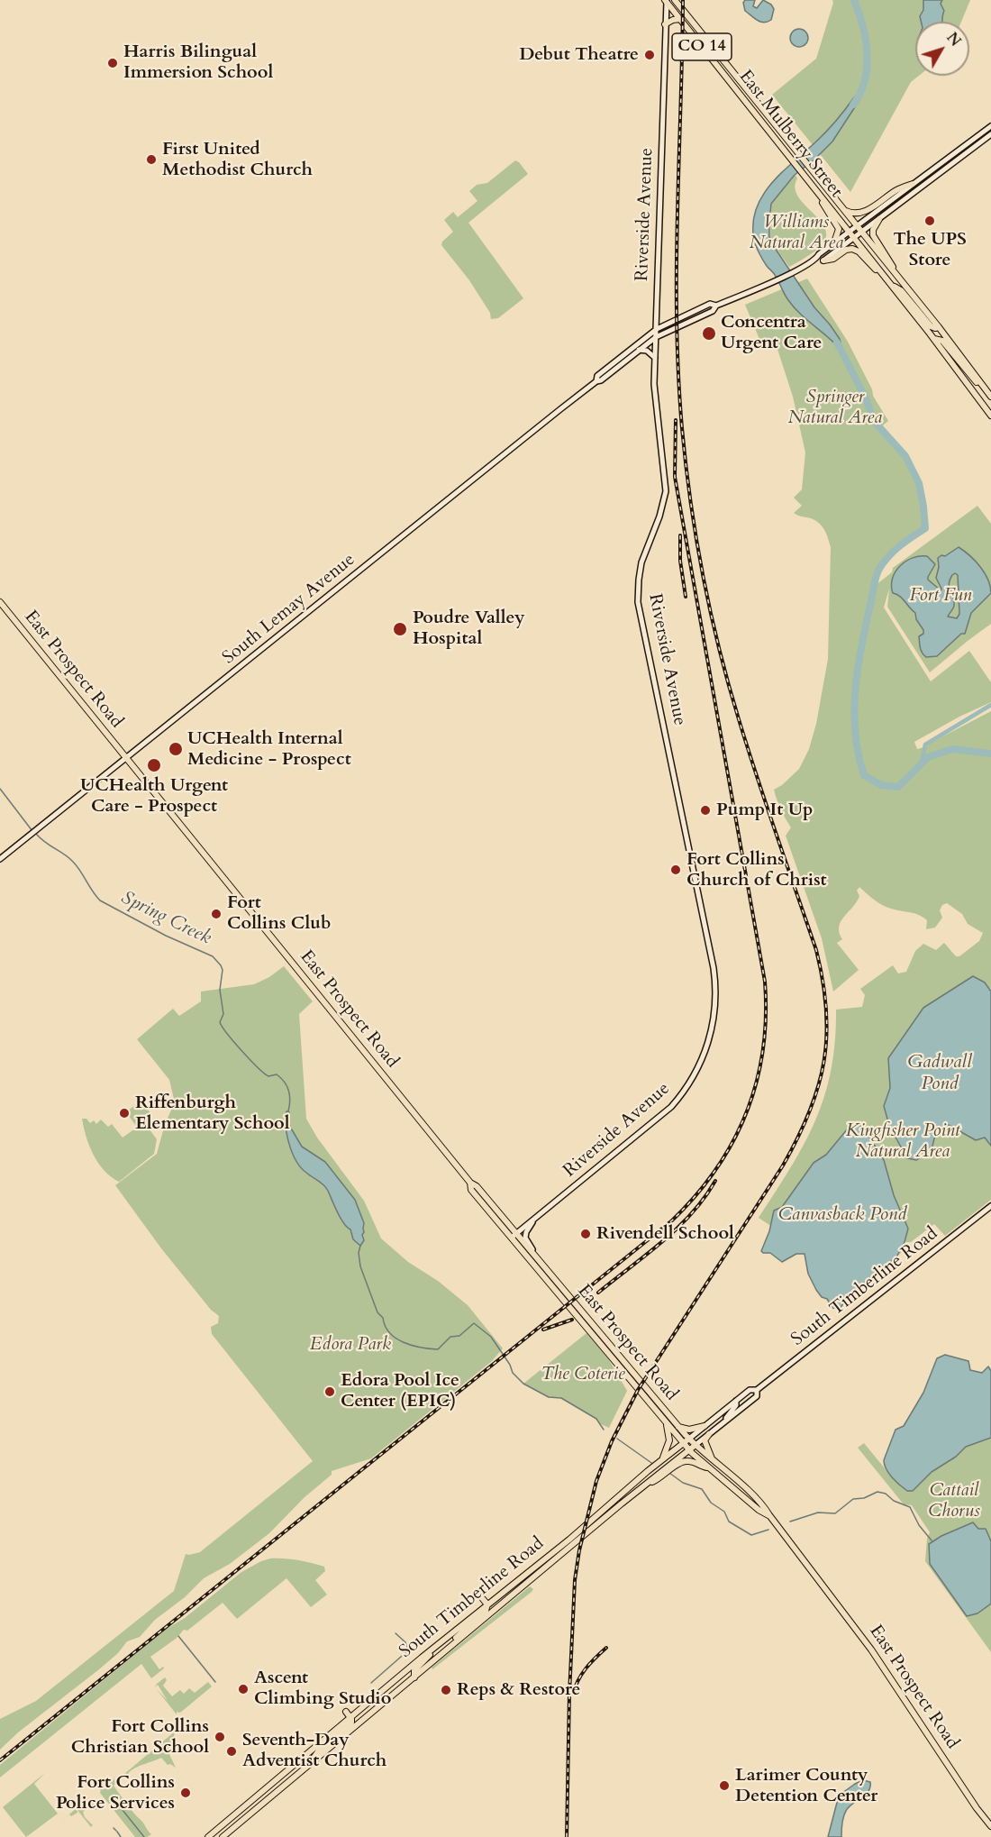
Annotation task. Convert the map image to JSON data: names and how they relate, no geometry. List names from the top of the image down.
{
  "streets": {
    "main road": [
      "CO 14",
      "East Mulberry Street",
      "Riverside Avenue",
      "South Lemay Avenue",
      "East Prospect Road",
      "South Timberline Road"
    ]
  },
  "crossings": [
    ["East Mulberry Street", "Riverside Avenue"],
    ["East Mulberry Street", "South Lemay Avenue"],
    ["Riverside Avenue", "South Lemay Avenue"],
    ["Riverside Avenue", "East Prospect Road"],
    ["South Lemay Avenue", "East Prospect Road"],
    ["East Prospect Road", "South Timberline Road"]
  ],
  "water": ["Spring Creek", "Gadwall Pond", "Canvasback Pond"],
  "parks": [
    "Williams Natural Area",
    "Springer Natural Area",
    "Fort Fun",
    "Kingfisher Point Natural Area",
    "Edora Park",
    "The Coterie",
    "Cattail Chorus"
  ],
  "places": [
    "Debut Theatre",
    "Harris Bilingual Immersion School",
    "First United Methodist Church",
    "The UPS Store",
    "Concentra Urgent Care",
    "Poudre Valley Hospital",
    "UCHealth Internal Medicine - Prospect",
    "UCHealth Urgent Care - Prospect",
    "Pump It Up",
    "Fort Collins Church of Christ",
    "Fort Collins Club",
    "Riffenburgh Elementary School",
    "Rivendell School",
    "Edora Pool Ice Center (EPIC)",
    "Ascent Climbing Studio",
    "Reps & Restore",
    "Fort Collins Christian School",
    "Seventh-Day Adventist Church",
    "Larimer County Detention Center",
    "Fort Collins Police Services"
  ],
  "north": "top right"
}
